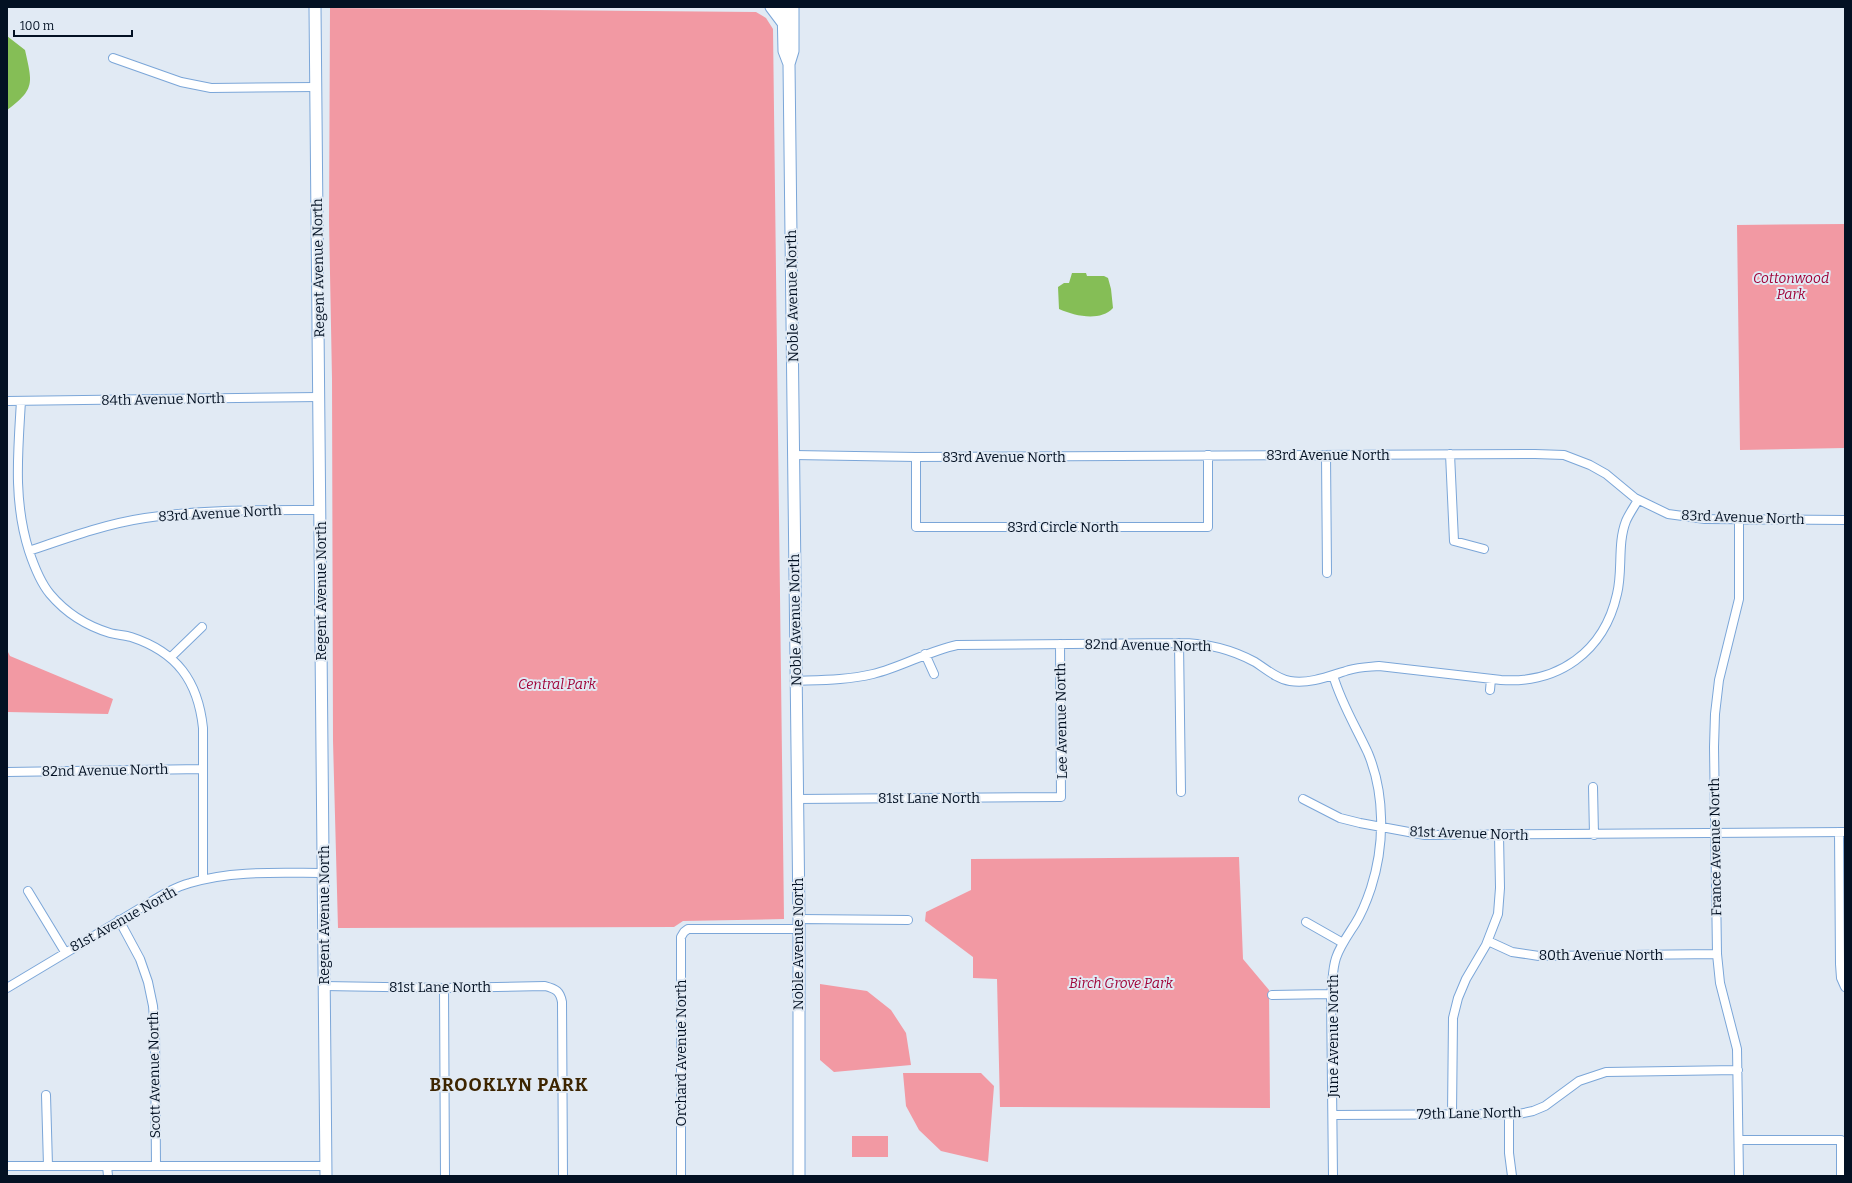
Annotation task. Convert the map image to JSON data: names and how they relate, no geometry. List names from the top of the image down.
{
  "streets": {
    "street": [
      "Regent Avenue North",
      "Noble Avenue North",
      "84th Avenue North",
      "83rd Avenue North",
      "83rd Circle North",
      "82nd Avenue North",
      "Lee Avenue North",
      "81st Lane North",
      "81st Avenue North",
      "France Avenue North",
      "80th Avenue North",
      "June Avenue North",
      "Orchard Avenue North",
      "Scott Avenue North",
      "79th Lane North"
    ]
  },
  "crossings": [
    ["Regent Avenue North", "84th Avenue North"],
    ["Regent Avenue North", "83rd Avenue North"],
    ["Regent Avenue North", "81st Lane North"],
    ["Regent Avenue North", "81st Avenue North"],
    ["Noble Avenue North", "83rd Avenue North"],
    ["Noble Avenue North", "82nd Avenue North"],
    ["Noble Avenue North", "81st Lane North"],
    ["Noble Avenue North", "Orchard Avenue North"],
    ["83rd Avenue North", "83rd Circle North"],
    ["83rd Avenue North", "82nd Avenue North"],
    ["83rd Avenue North", "France Avenue North"],
    ["82nd Avenue North", "Lee Avenue North"],
    ["82nd Avenue North", "June Avenue North"],
    ["Lee Avenue North", "81st Lane North"],
    ["81st Avenue North", "France Avenue North"],
    ["81st Avenue North", "June Avenue North"],
    ["81st Avenue North", "Scott Avenue North"],
    ["France Avenue North", "80th Avenue North"],
    ["France Avenue North", "79th Lane North"],
    ["June Avenue North", "79th Lane North"]
  ],
  "districts": ["BROOKLYN PARK"],
  "parks": ["Cottonwood Park", "Central Park", "Birch Grove Park"],
  "scale_bar": "100 m"
}
